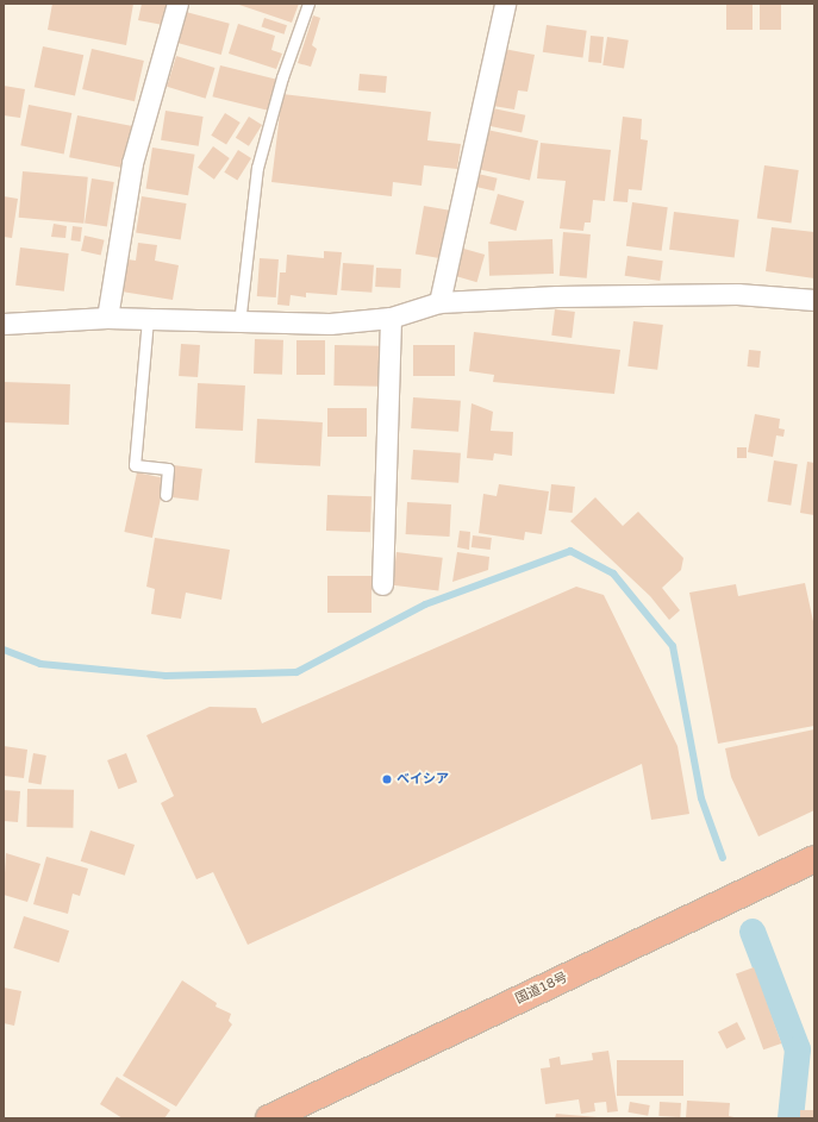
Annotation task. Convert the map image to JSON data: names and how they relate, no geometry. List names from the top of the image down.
{
  "streets": {
    "highway": ["国道18号"]
  },
  "places": ["ベイシア"]
}
